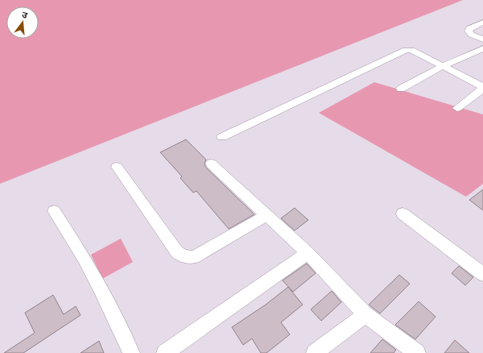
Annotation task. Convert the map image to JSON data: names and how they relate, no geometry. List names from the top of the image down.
{
  "north": "top"
}
